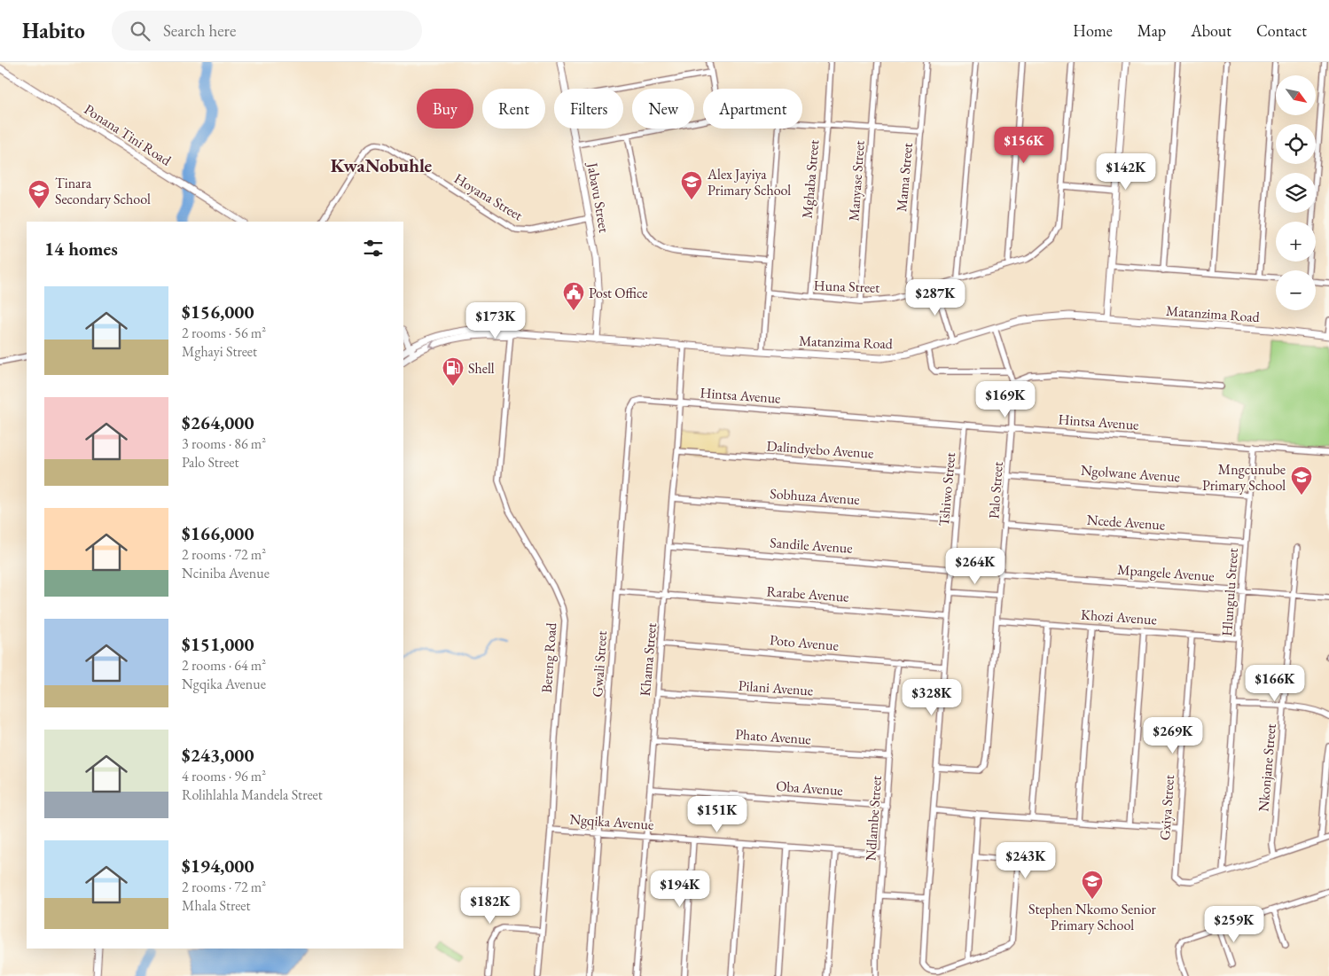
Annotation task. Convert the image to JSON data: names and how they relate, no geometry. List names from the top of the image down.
{
  "streets": {
    "street": [
      "Ponana Tini Road",
      "Mama Street",
      "Mghaba Street",
      "Manyase Street",
      "Hoyana Street",
      "Jabavu Street",
      "Huna Street",
      "Matanzima Road",
      "Hintsa Avenue",
      "Dalindyebo Avenue",
      "Ngolwane Avenue",
      "Tshiwo Street",
      "Palo Street",
      "Sobhuza Avenue",
      "Ncede Avenue",
      "Sandile Avenue",
      "Mpangele Avenue",
      "Hlungulu Street",
      "Rarabe Avenue",
      "Khozi Avenue",
      "Poto Avenue",
      "Bereng Road",
      "Khama Street",
      "Gwali Street",
      "Pilani Avenue",
      "Phato Avenue",
      "Nkonjane Street",
      "Oba Avenue",
      "Gxiya Street",
      "Ndlambe Street",
      "Ngqika Avenue"
    ]
  },
  "crossings": [
    ["Mama Street", "Huna Street"],
    ["Mghaba Street", "Huna Street"],
    ["Manyase Street", "Huna Street"],
    ["Hoyana Street", "Jabavu Street"],
    ["Jabavu Street", "Matanzima Road"],
    ["Matanzima Road", "Palo Street"],
    ["Matanzima Road", "Bereng Road"],
    ["Matanzima Road", "Khama Street"],
    ["Hintsa Avenue", "Tshiwo Street"],
    ["Hintsa Avenue", "Palo Street"],
    ["Hintsa Avenue", "Hlungulu Street"],
    ["Hintsa Avenue", "Khama Street"],
    ["Hintsa Avenue", "Gwali Street"],
    ["Dalindyebo Avenue", "Tshiwo Street"],
    ["Dalindyebo Avenue", "Khama Street"],
    ["Ngolwane Avenue", "Palo Street"],
    ["Ngolwane Avenue", "Hlungulu Street"],
    ["Tshiwo Street", "Palo Street"],
    ["Tshiwo Street", "Sobhuza Avenue"],
    ["Tshiwo Street", "Sandile Avenue"],
    ["Tshiwo Street", "Rarabe Avenue"],
    ["Tshiwo Street", "Poto Avenue"],
    ["Palo Street", "Ncede Avenue"],
    ["Palo Street", "Mpangele Avenue"],
    ["Palo Street", "Khozi Avenue"],
    ["Sobhuza Avenue", "Khama Street"],
    ["Ncede Avenue", "Hlungulu Street"],
    ["Sandile Avenue", "Khama Street"],
    ["Mpangele Avenue", "Hlungulu Street"],
    ["Mpangele Avenue", "Nkonjane Street"],
    ["Hlungulu Street", "Khozi Avenue"],
    ["Hlungulu Street", "Gxiya Street"],
    ["Rarabe Avenue", "Khama Street"],
    ["Rarabe Avenue", "Gwali Street"],
    ["Khozi Avenue", "Gxiya Street"],
    ["Poto Avenue", "Khama Street"],
    ["Poto Avenue", "Ndlambe Street"],
    ["Bereng Road", "Ngqika Avenue"],
    ["Khama Street", "Gwali Street"],
    ["Khama Street", "Pilani Avenue"],
    ["Khama Street", "Phato Avenue"],
    ["Khama Street", "Oba Avenue"],
    ["Khama Street", "Ngqika Avenue"],
    ["Gwali Street", "Ngqika Avenue"],
    ["Pilani Avenue", "Ndlambe Street"],
    ["Phato Avenue", "Ndlambe Street"],
    ["Oba Avenue", "Ndlambe Street"],
    ["Ndlambe Street", "Ngqika Avenue"]
  ],
  "districts": ["KwaNobuhle"],
  "places": {
    "school or university": [
      "Alex Jayiya Primary School",
      "Tinara Secondary School",
      "Mngcunube Primary School",
      "Stephen Nkomo Senior Primary School"
    ],
    "public building": ["Post Office"],
    "fuel station": ["Shell"]
  },
  "north": "bottom right",
  "page": {
    "header": "Habito",
    "search": "Search here",
    "nav": [
      "Home",
      "Map",
      "About",
      "Contact"
    ],
    "map_buttons": ["+", "−"],
    "chip": [
      "Buy",
      "Rent",
      "Filters",
      "New",
      "Apartment"
    ],
    "price": [
      "$156K",
      "$142K",
      "$287K",
      "$173K",
      "$169K",
      "$264K",
      "$166K",
      "$328K",
      "$269K",
      "$151K",
      "$243K",
      "$194K",
      "$182K",
      "$259K"
    ],
    "heading": "14 homes",
    "list": [
      {
        "name": "$156,000",
        "note": "2 rooms · 56 m² · Mghayi Street"
      },
      {
        "name": "$264,000",
        "note": "3 rooms · 86 m² · Palo Street"
      },
      {
        "name": "$166,000",
        "note": "2 rooms · 72 m² · Nciniba Avenue"
      },
      {
        "name": "$151,000",
        "note": "2 rooms · 64 m² · Ngqika Avenue"
      },
      {
        "name": "$243,000",
        "note": "4 rooms · 96 m² · Rolihlahla Mandela Street"
      },
      {
        "name": "$194,000",
        "note": "2 rooms · 72 m² · Mhala Street"
      }
    ]
  }
}
